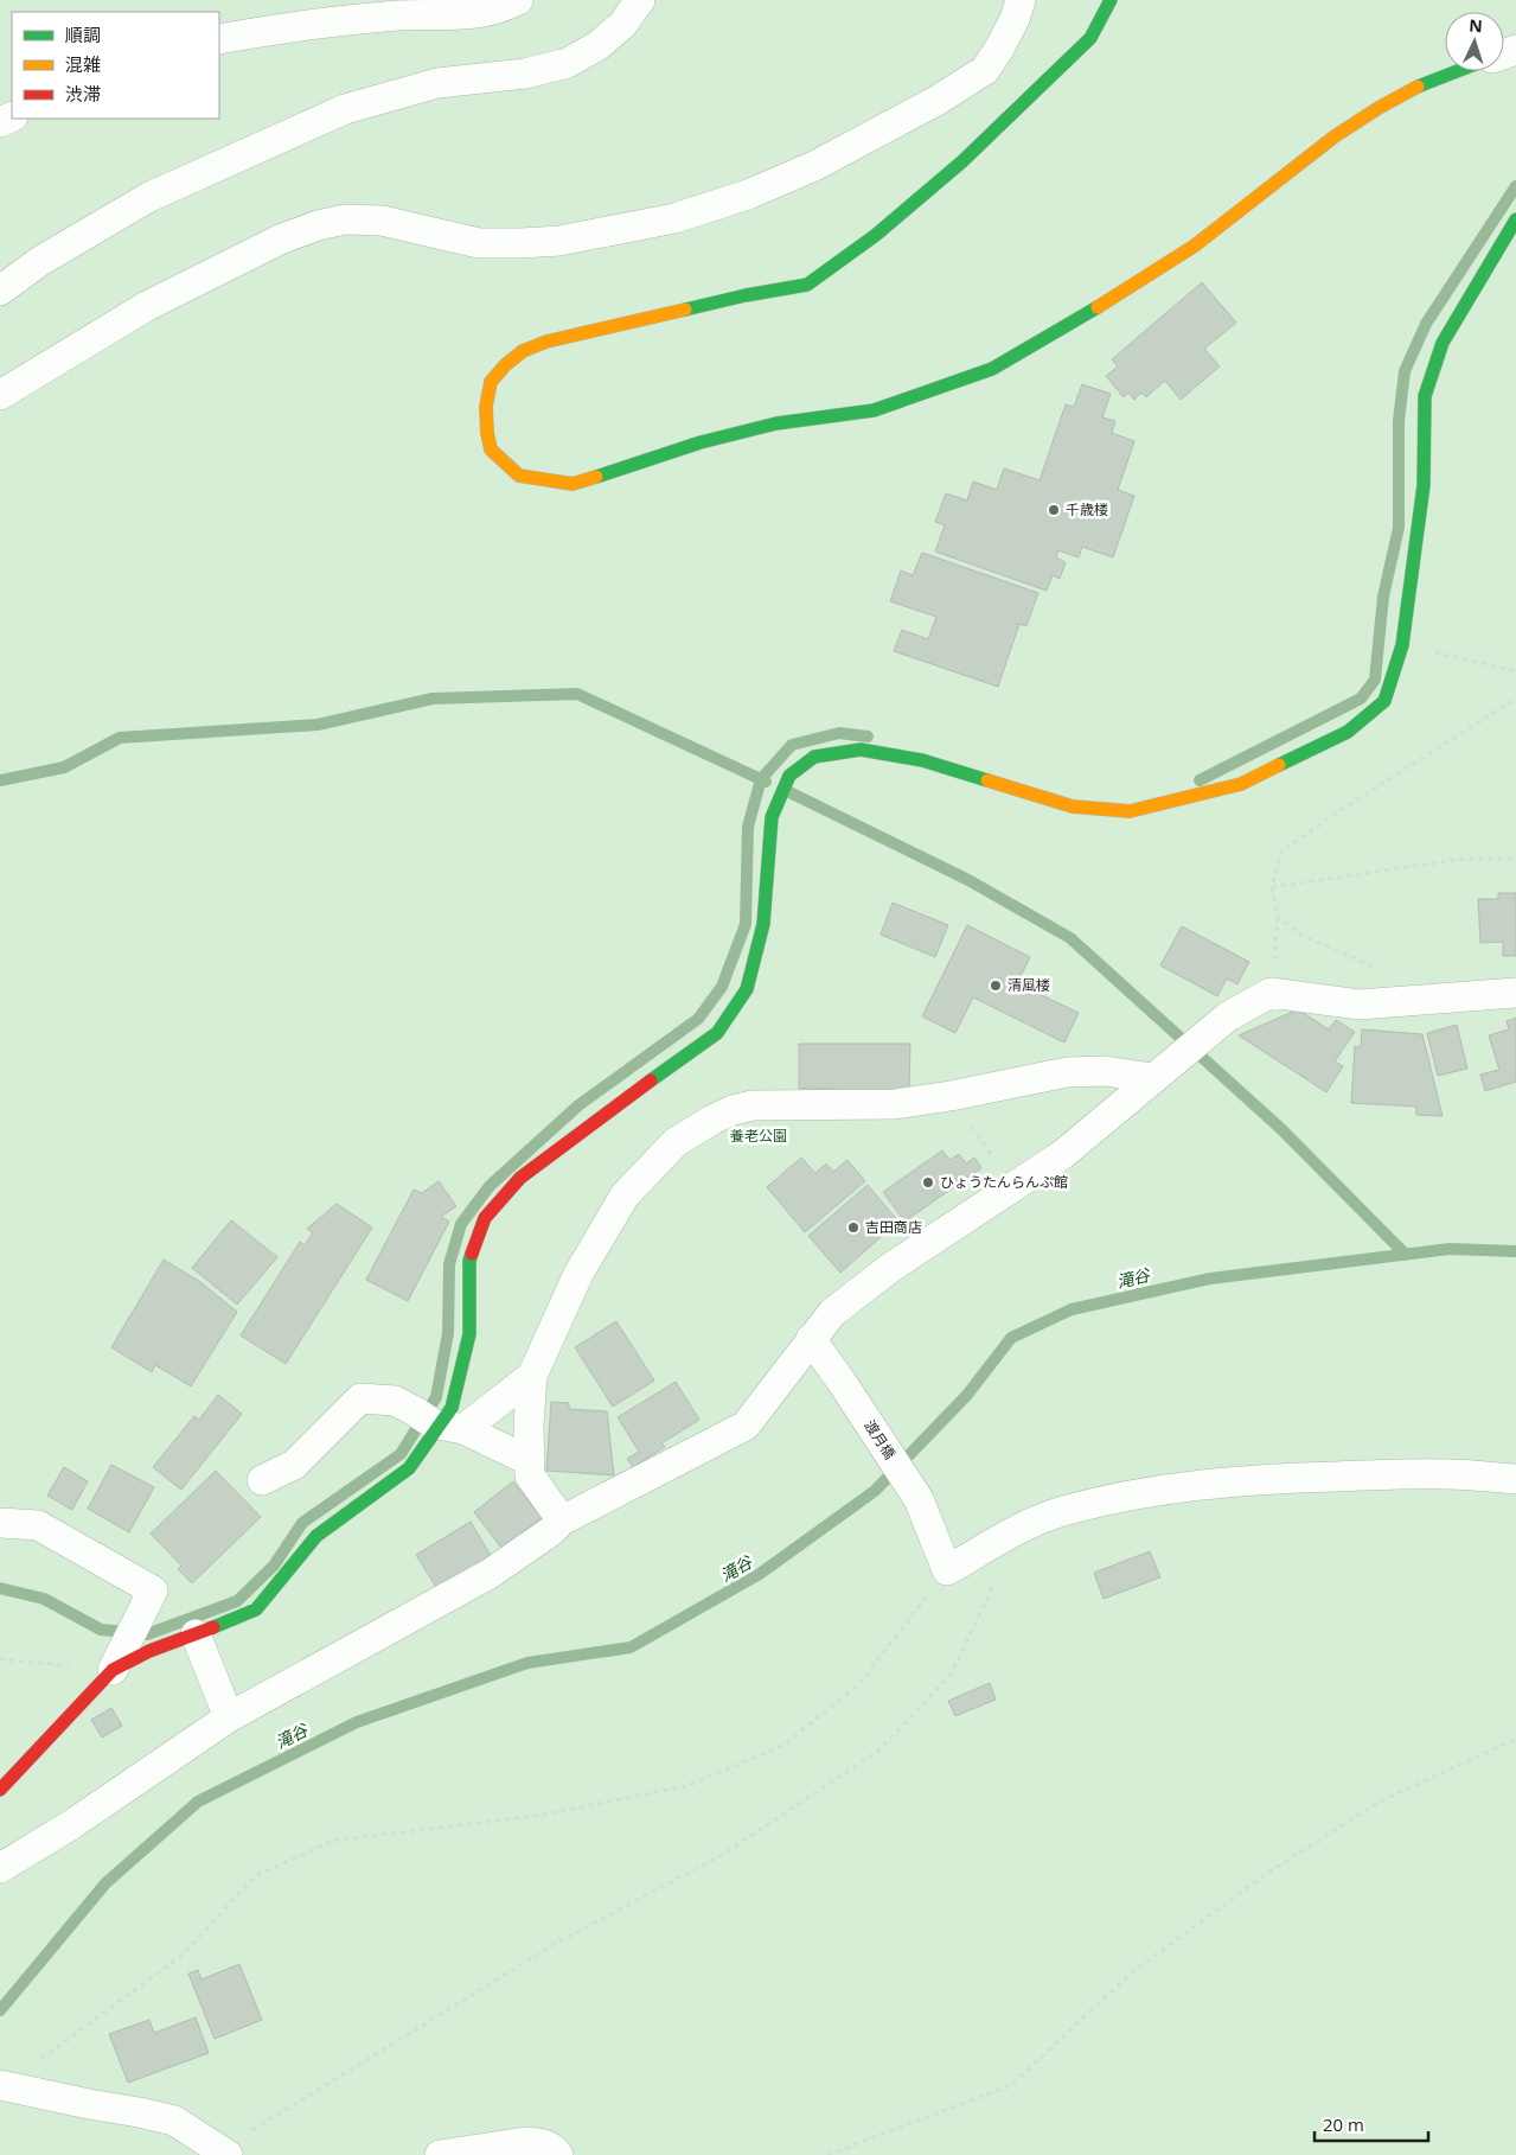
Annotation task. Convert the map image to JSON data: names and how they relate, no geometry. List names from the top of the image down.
{
  "streets": {
    "street": ["渡月橋"]
  },
  "water": ["滝谷"],
  "parks": ["養老公園"],
  "places": [
    "千歳楼",
    "清風楼",
    "ひょうたんらんぷ館",
    "吉田商店"
  ],
  "legend": ["順調", "混雑", "渋滞"],
  "scale_bar": "20 m",
  "north": "top"
}
